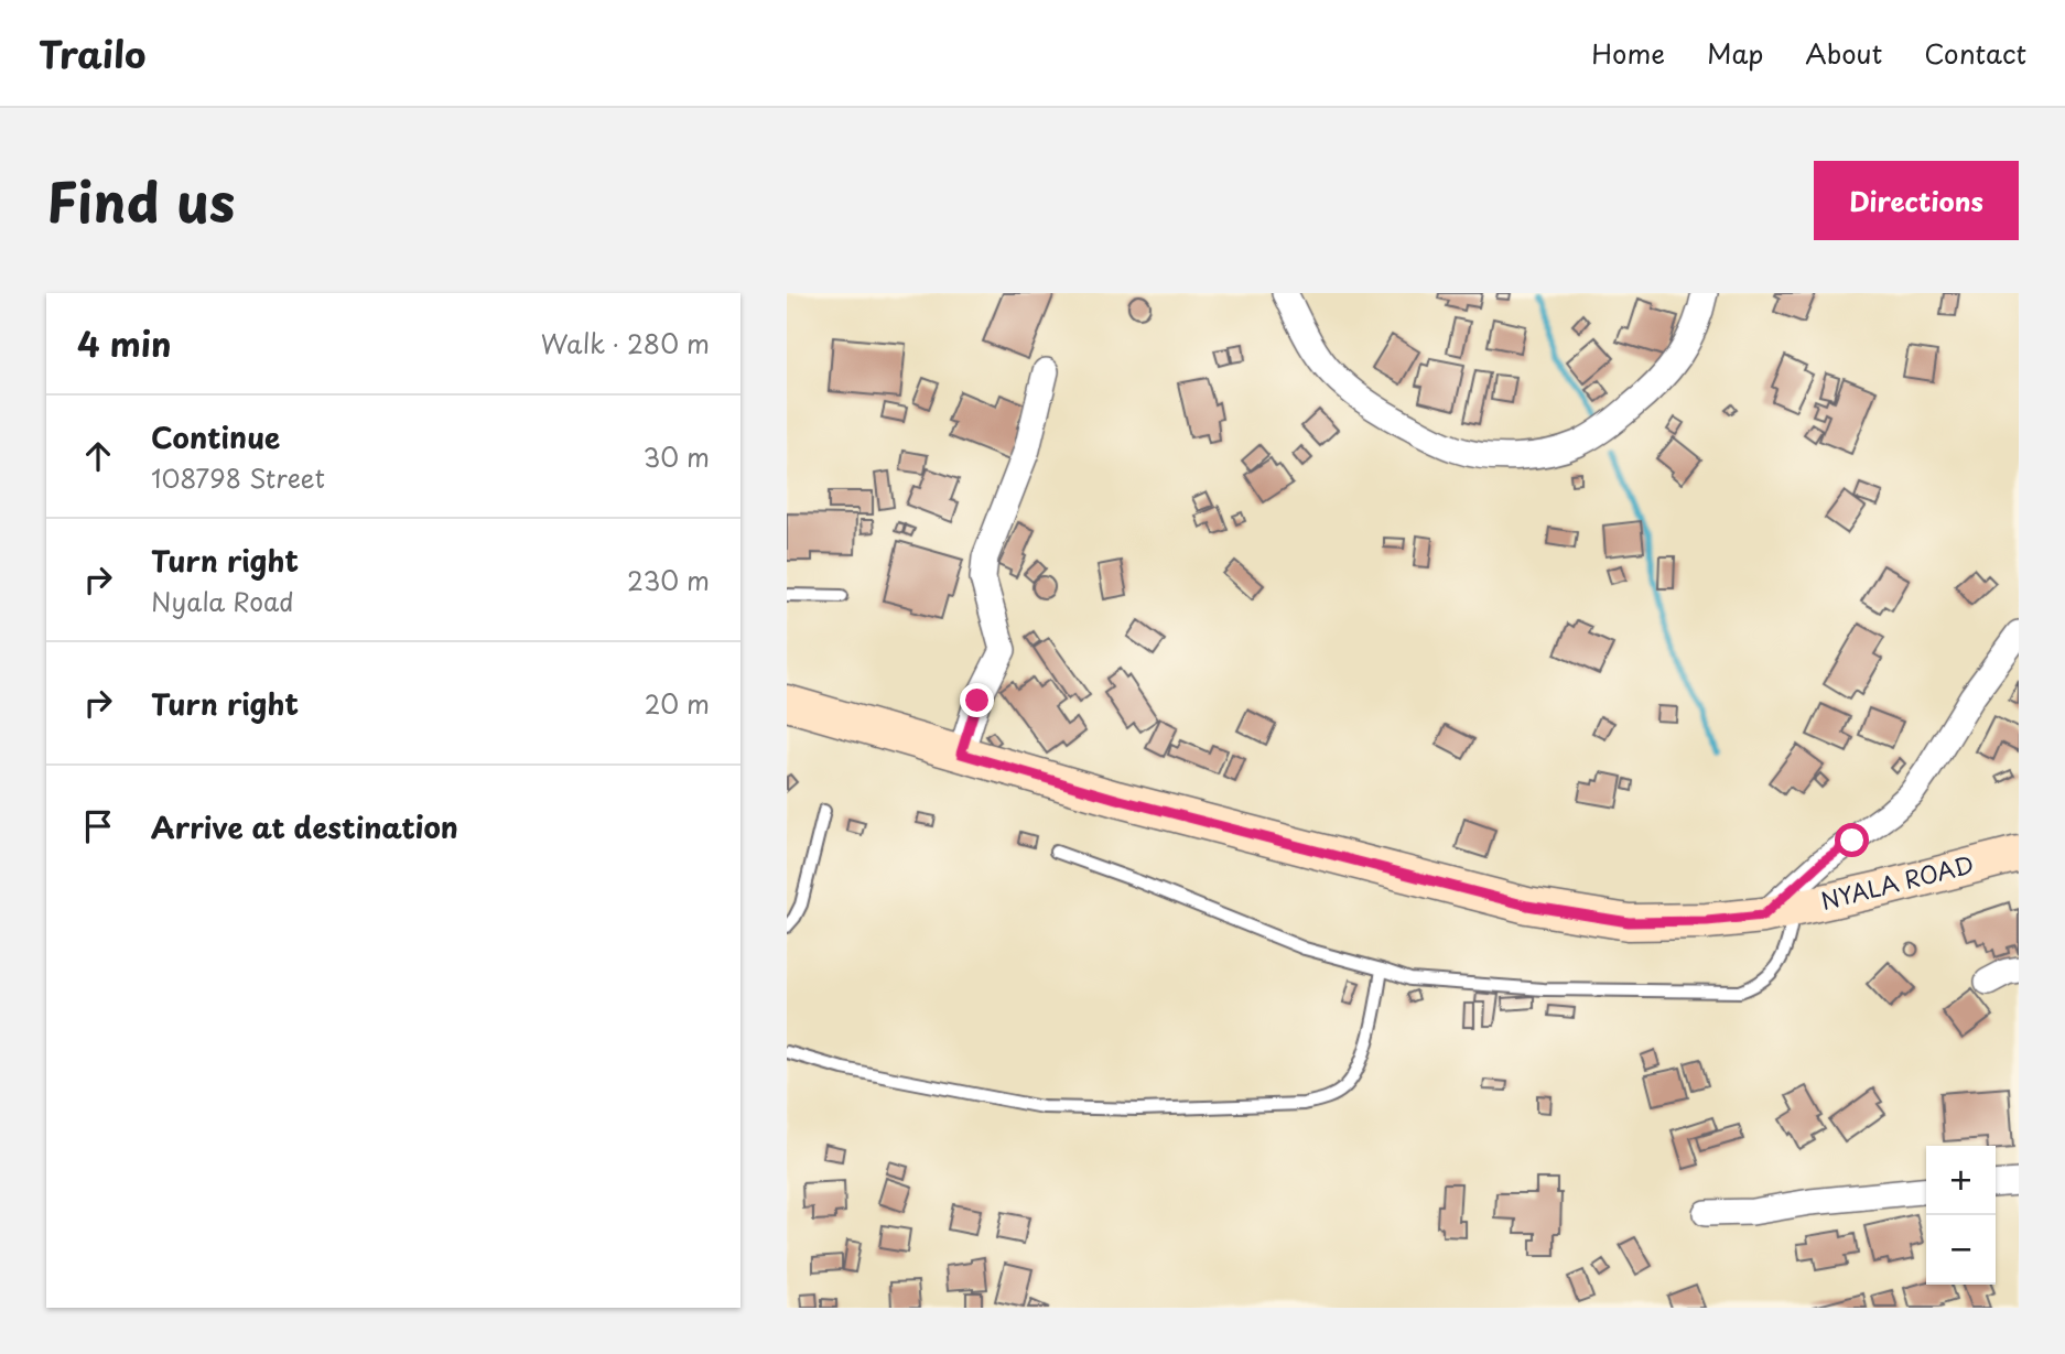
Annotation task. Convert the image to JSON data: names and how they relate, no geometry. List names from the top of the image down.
{
  "streets": {
    "street": ["NYALA ROAD"]
  },
  "page": {
    "header": "Trailo",
    "nav": [
      "Home",
      "Map",
      "About",
      "Contact"
    ],
    "title": "Find us",
    "buttons": "Directions",
    "heading": ["4 min", "Walk · 280 m"],
    "list": [
      ["Continue", "108798 Street", "30 m"],
      ["Turn right", "Nyala Road", "230 m"],
      ["Turn right", "20 m"],
      "Arrive at destination"
    ],
    "map_buttons": ["+", "−"]
  }
}
